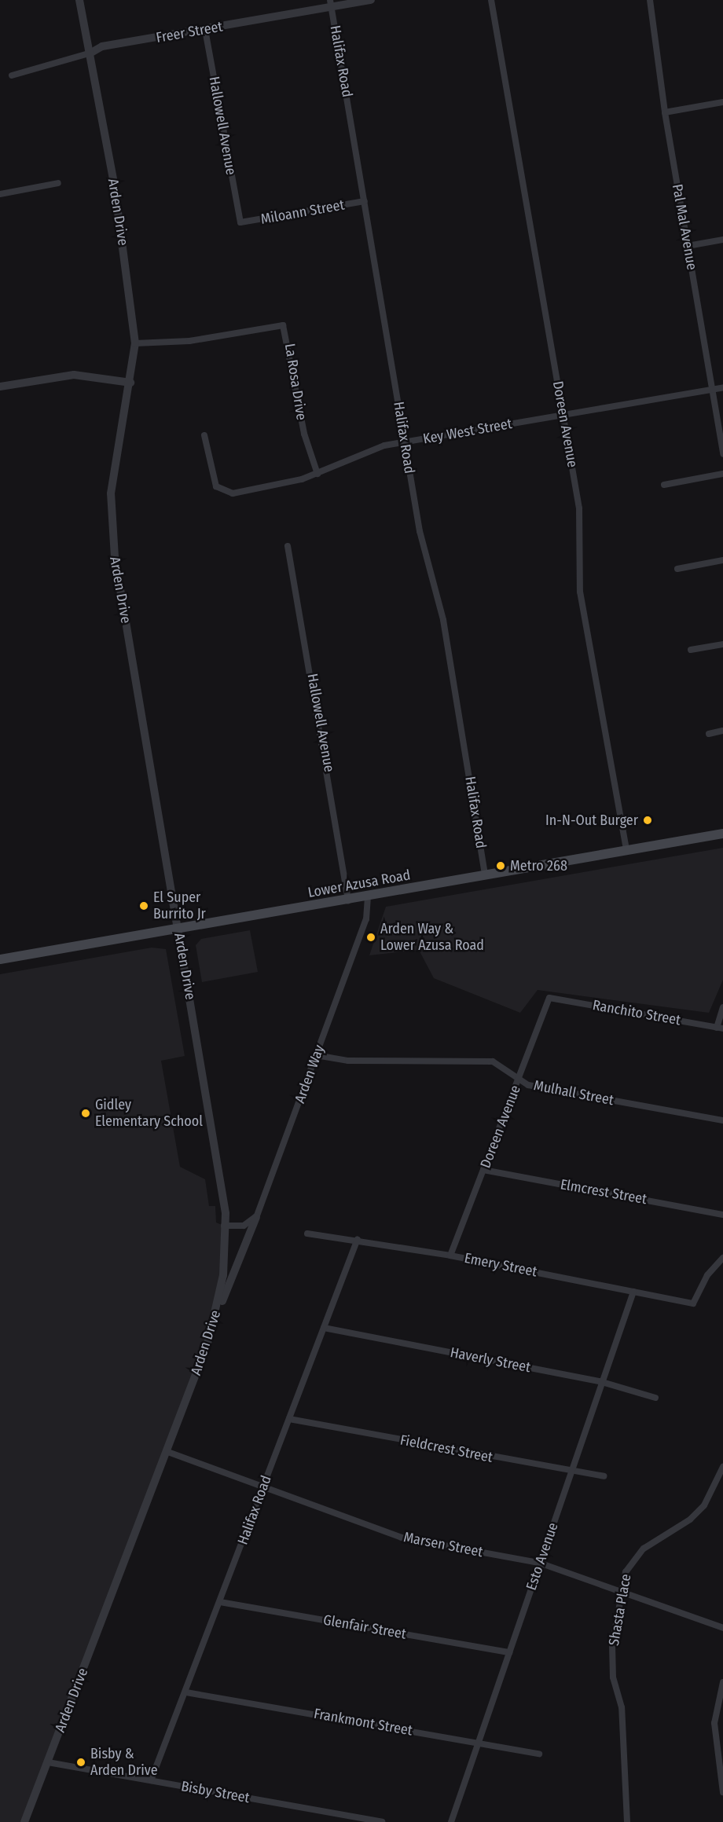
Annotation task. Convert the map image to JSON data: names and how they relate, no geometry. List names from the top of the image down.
{
  "streets": {
    "main road": ["Lower Azusa Road"],
    "street": [
      "Freer Street",
      "Halifax Road",
      "Hallowell Avenue",
      "Arden Drive",
      "Miloann Street",
      "Pal Mal Avenue",
      "La Rosa Drive",
      "Doreen Avenue",
      "Key West Street",
      "Ranchito Street",
      "Arden Way",
      "Mulhall Street",
      "Elmcrest Street",
      "Emery Street",
      "Haverly Street",
      "Fieldcrest Street",
      "Marsen Street",
      "Esto Avenue",
      "Shasta Place",
      "Glenfair Street",
      "Frankmont Street",
      "Bisby Street"
    ]
  },
  "crossings": [
    ["Freer Street", "Halifax Road"],
    ["Freer Street", "Hallowell Avenue"],
    ["Freer Street", "Arden Drive"],
    ["Halifax Road", "Miloann Street"],
    ["Halifax Road", "Key West Street"],
    ["Halifax Road", "Lower Azusa Road"],
    ["Halifax Road", "Emery Street"],
    ["Halifax Road", "Haverly Street"],
    ["Halifax Road", "Fieldcrest Street"],
    ["Halifax Road", "Marsen Street"],
    ["Halifax Road", "Glenfair Street"],
    ["Halifax Road", "Frankmont Street"],
    ["Halifax Road", "Bisby Street"],
    ["Hallowell Avenue", "Miloann Street"],
    ["Hallowell Avenue", "Lower Azusa Road"],
    ["Arden Drive", "La Rosa Drive"],
    ["Arden Drive", "Lower Azusa Road"],
    ["Arden Drive", "Marsen Street"],
    ["Arden Drive", "Bisby Street"],
    ["Pal Mal Avenue", "Key West Street"],
    ["La Rosa Drive", "Key West Street"],
    ["Doreen Avenue", "Key West Street"],
    ["Doreen Avenue", "Lower Azusa Road"],
    ["Doreen Avenue", "Ranchito Street"],
    ["Doreen Avenue", "Mulhall Street"],
    ["Doreen Avenue", "Elmcrest Street"],
    ["Doreen Avenue", "Emery Street"],
    ["Lower Azusa Road", "Arden Way"],
    ["Arden Way", "Mulhall Street"],
    ["Emery Street", "Esto Avenue"],
    ["Haverly Street", "Esto Avenue"],
    ["Fieldcrest Street", "Esto Avenue"],
    ["Marsen Street", "Esto Avenue"],
    ["Marsen Street", "Shasta Place"],
    ["Esto Avenue", "Glenfair Street"],
    ["Esto Avenue", "Frankmont Street"]
  ],
  "places": [
    "In-N-Out Burger",
    "Metro 268",
    "El Super Burrito Jr",
    "Arden Way & Lower Azusa Road",
    "Gidley Elementary School",
    "Bisby & Arden Drive"
  ]
}
